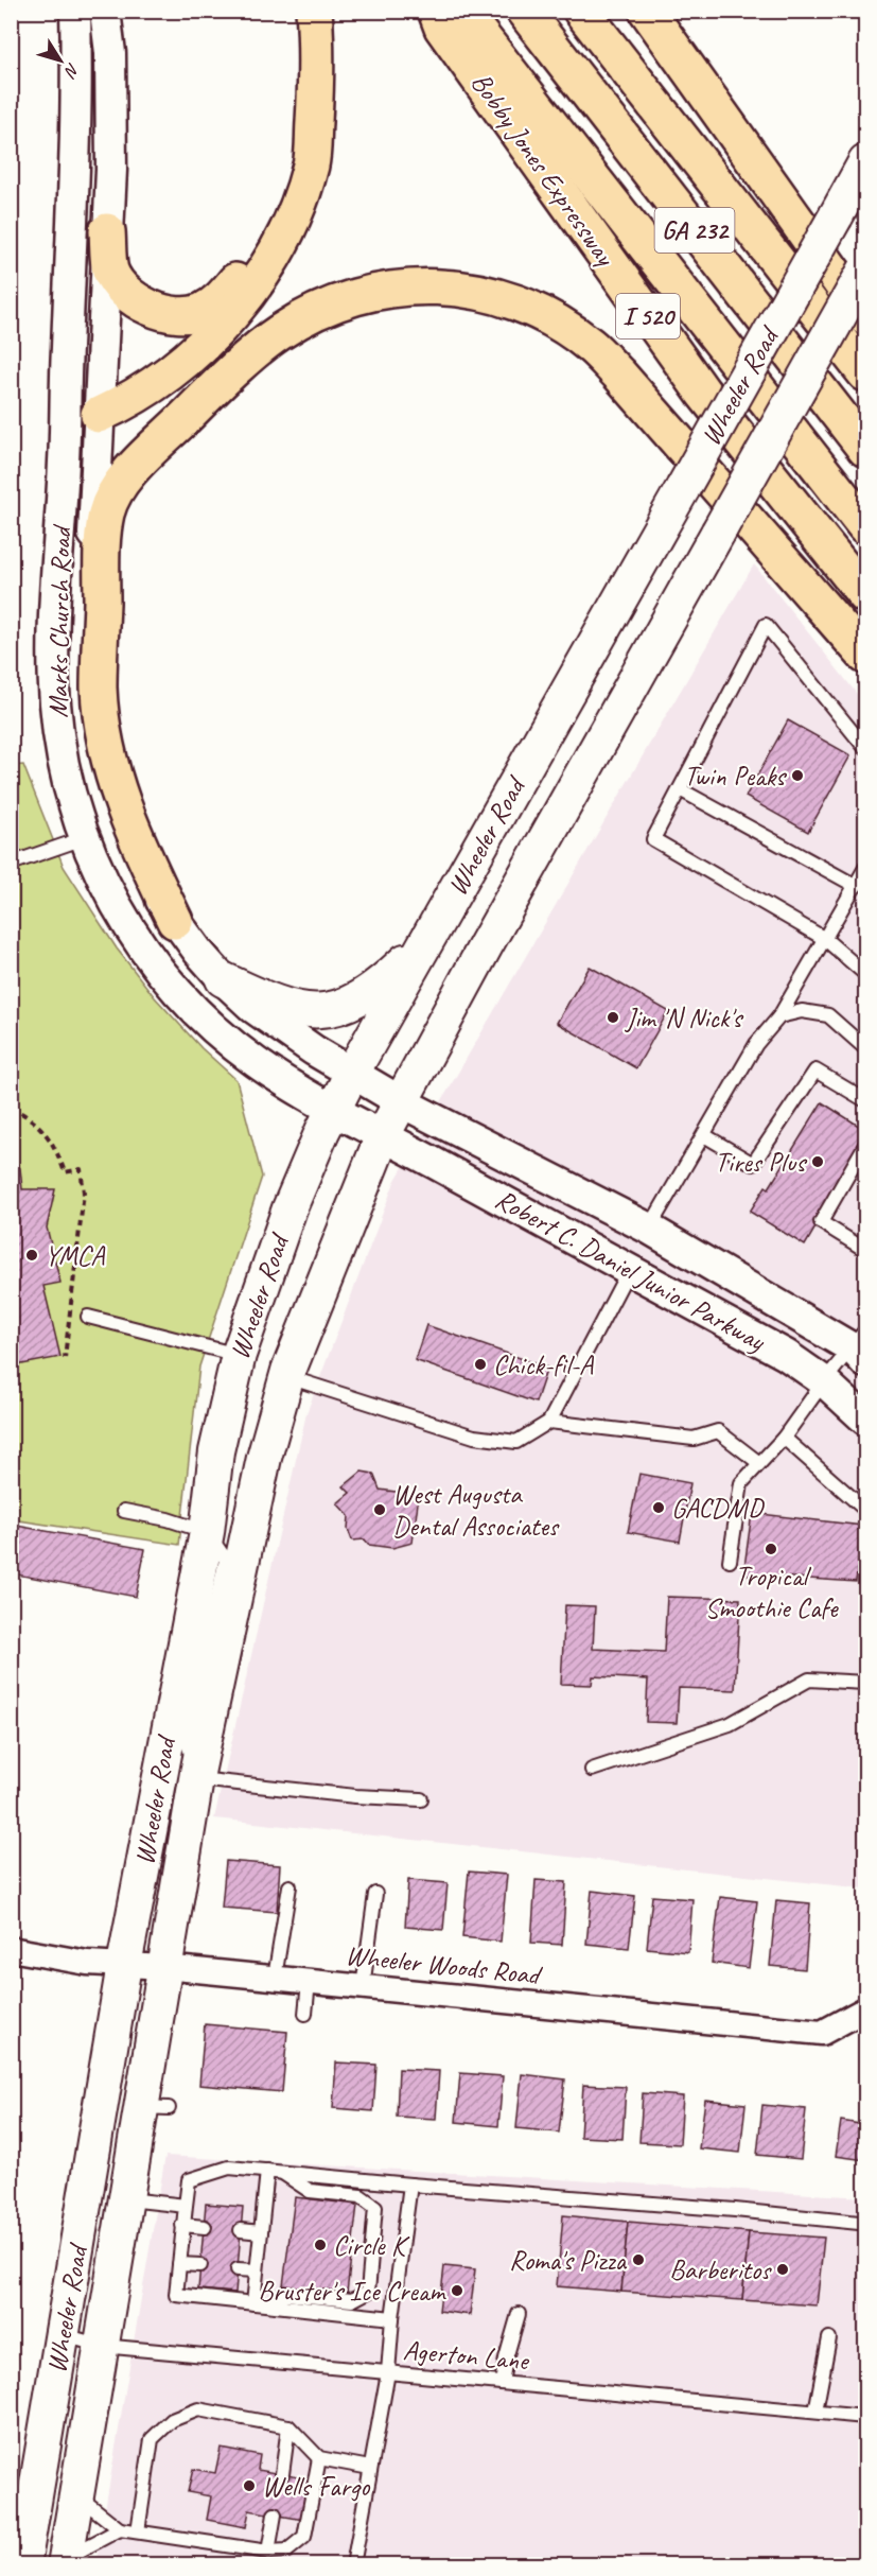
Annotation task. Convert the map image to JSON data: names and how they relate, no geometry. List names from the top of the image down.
{
  "streets": {
    "highway": ["Bobby Jones Expressway", "GA 232", "I 520"],
    "main road": ["Wheeler Road"],
    "street": ["Marks Church Road", "Robert C. Daniel Junior Parkway", "Wheeler Woods Road"],
    "lane": ["Agerton Lane"]
  },
  "crossings": [
    ["Wheeler Road", "Marks Church Road"],
    ["Wheeler Road", "Robert C. Daniel Junior Parkway"],
    ["Wheeler Road", "Wheeler Woods Road"],
    ["Wheeler Road", "Agerton Lane"],
    ["Marks Church Road", "Robert C. Daniel Junior Parkway"]
  ],
  "places": [
    "Twin Peaks",
    "Jim 'N Nick's",
    "Tires Plus",
    "YMCA",
    "Chick-fil-A",
    "GACDMD",
    "West Augusta Dental Associates",
    "Tropical Smoothie Cafe",
    "Circle K",
    "Roma's Pizza",
    "Barberitos",
    "Bruster's Ice Cream",
    "Wells Fargo"
  ],
  "north": "bottom right"
}
